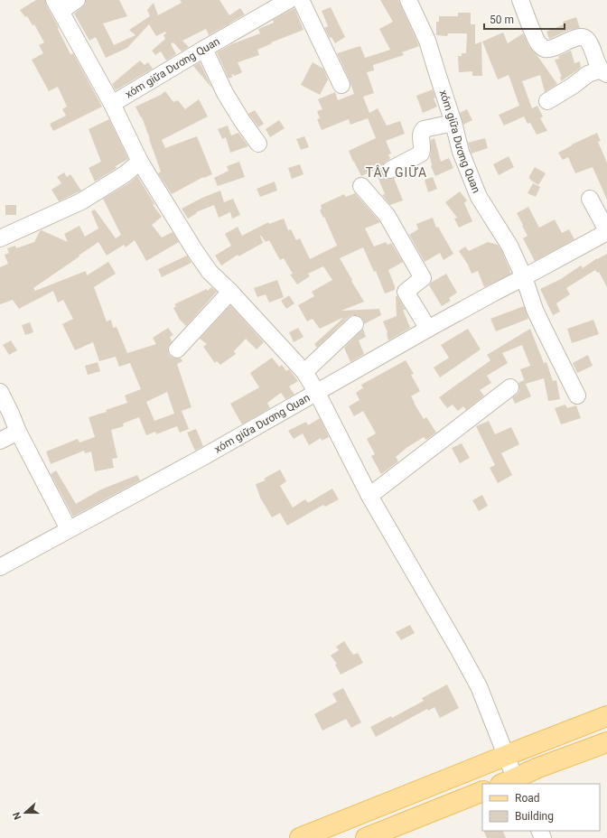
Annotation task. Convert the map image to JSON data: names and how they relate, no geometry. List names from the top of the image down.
{
  "streets": {
    "street": ["xóm giữa Dương Quan"]
  },
  "districts": ["TÂY GIỮA"],
  "legend": ["Road", "Building"],
  "scale_bar": "50 m",
  "north": "left"
}
